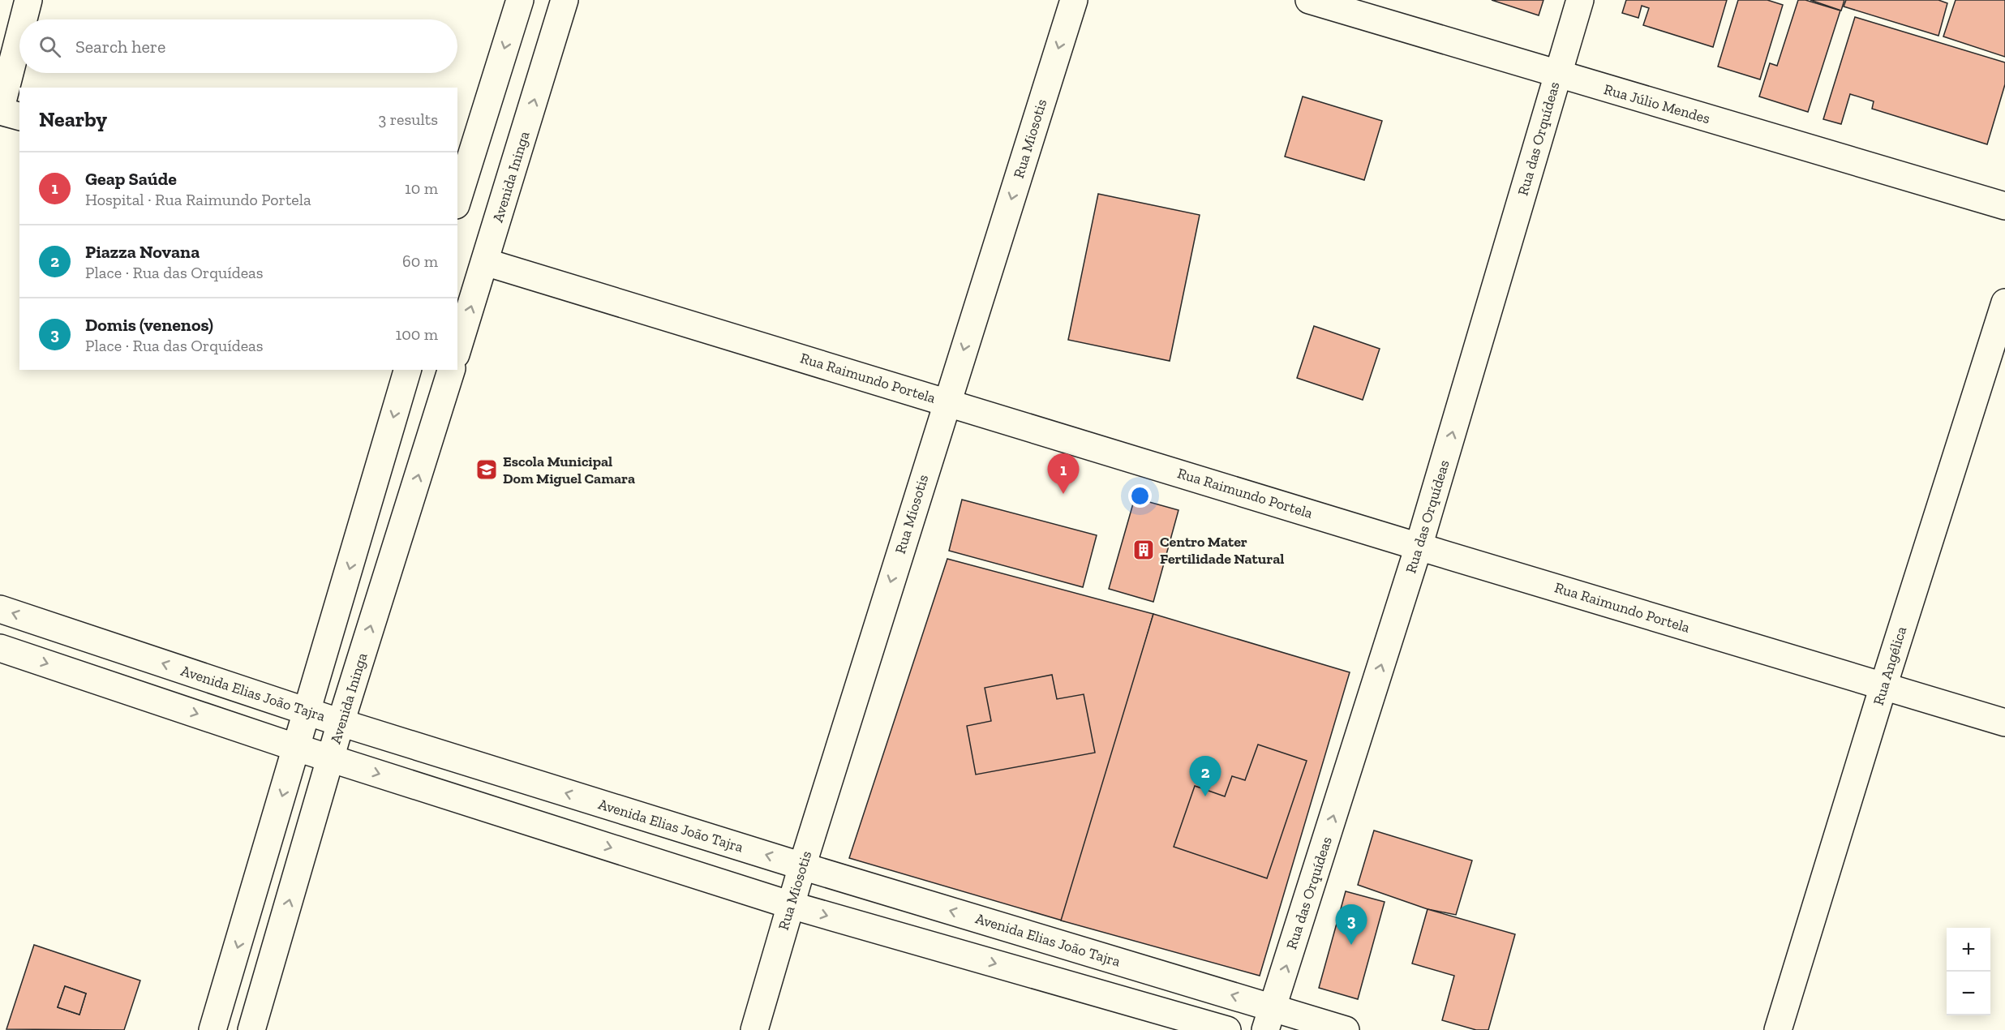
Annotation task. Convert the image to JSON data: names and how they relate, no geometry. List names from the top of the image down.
{
  "streets": {
    "street": [
      "Rua Júlio Mendes",
      "Rua Miosotis",
      "Rua das Orquídeas",
      "Avenida Ininga",
      "Rua Raimundo Portela",
      "Rua Angélica",
      "Avenida Elias João Tajra"
    ]
  },
  "crossings": [
    ["Rua Júlio Mendes", "Rua das Orquídeas"],
    ["Rua Miosotis", "Rua Raimundo Portela"],
    ["Rua Miosotis", "Avenida Elias João Tajra"],
    ["Rua das Orquídeas", "Rua Raimundo Portela"],
    ["Rua das Orquídeas", "Avenida Elias João Tajra"],
    ["Avenida Ininga", "Rua Raimundo Portela"],
    ["Avenida Ininga", "Avenida Elias João Tajra"],
    ["Rua Raimundo Portela", "Rua Angélica"]
  ],
  "one_way": ["Rua Miosotis", "Rua das Orquídeas"],
  "places": {
    "school or university": ["Escola Municipal Dom Miguel Camara"],
    "building": ["Centro Mater Fertilidade Natural"]
  },
  "page": {
    "search": "Search here",
    "heading": ["Nearby", "3 results"],
    "list": [
      {
        "mark": "1",
        "name": "Geap Saúde",
        "note": "Hospital · Rua Raimundo Portela",
        "value": "10 m"
      },
      {
        "mark": "2",
        "name": "Piazza Novana",
        "note": "Place · Rua das Orquídeas",
        "value": "60 m"
      },
      {
        "mark": "3",
        "name": "Domis (venenos)",
        "note": "Place · Rua das Orquídeas",
        "value": "100 m"
      }
    ],
    "pins": ["1", "2", "3"],
    "map_buttons": ["+", "−"]
  }
}
